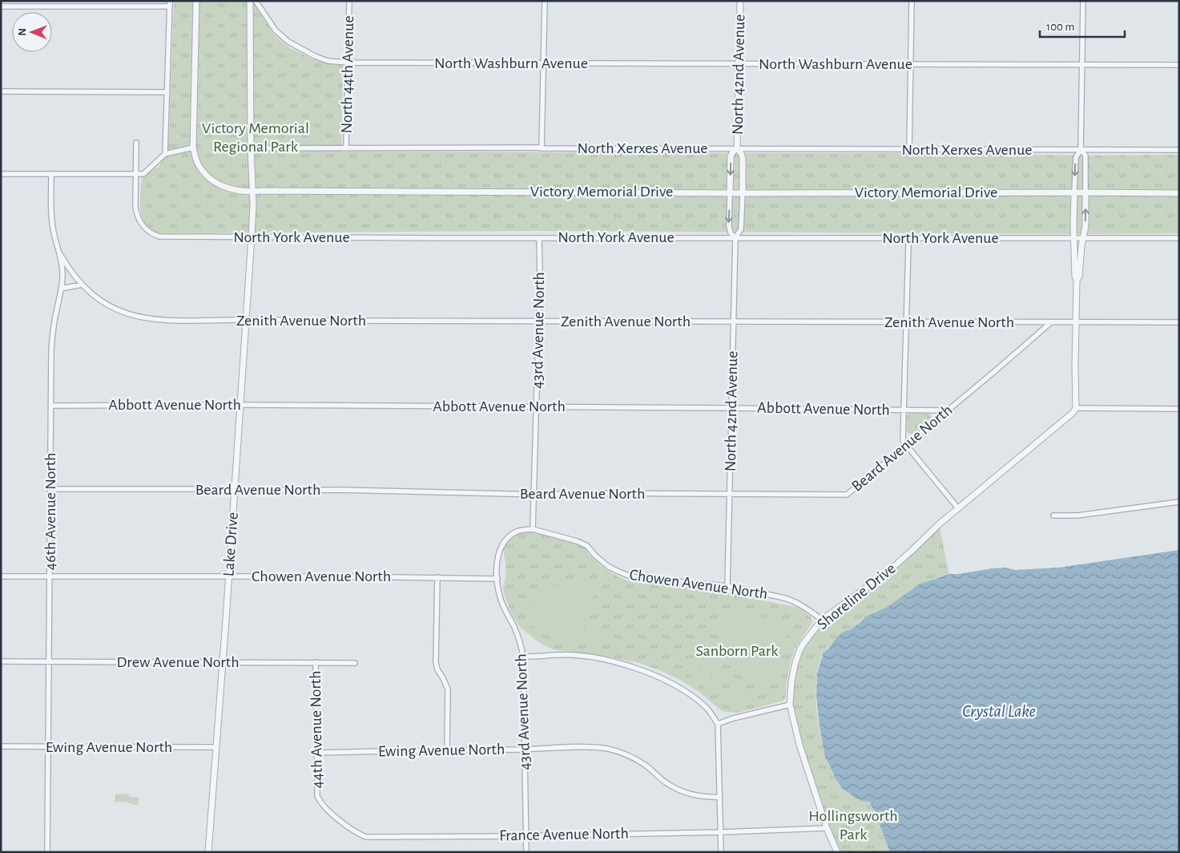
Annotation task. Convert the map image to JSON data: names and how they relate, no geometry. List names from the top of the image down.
{
  "streets": {
    "street": [
      "North Washburn Avenue",
      "North 44th Avenue",
      "North 42nd Avenue",
      "North Xerxes Avenue",
      "Victory Memorial Drive",
      "North York Avenue",
      "Zenith Avenue North",
      "43rd Avenue North",
      "Abbott Avenue North",
      "Beard Avenue North",
      "46th Avenue North",
      "Lake Drive",
      "Chowen Avenue North",
      "Shoreline Drive",
      "Drew Avenue North",
      "44th Avenue North",
      "Ewing Avenue North",
      "France Avenue North"
    ]
  },
  "crossings": [
    ["North Washburn Avenue", "North 44th Avenue"],
    ["North Washburn Avenue", "North 42nd Avenue"],
    ["North 44th Avenue", "North Xerxes Avenue"],
    ["North 42nd Avenue", "North Xerxes Avenue"],
    ["North 42nd Avenue", "Victory Memorial Drive"],
    ["North 42nd Avenue", "North York Avenue"],
    ["North 42nd Avenue", "Zenith Avenue North"],
    ["North 42nd Avenue", "Abbott Avenue North"],
    ["North 42nd Avenue", "Beard Avenue North"],
    ["North 42nd Avenue", "Chowen Avenue North"],
    ["North Xerxes Avenue", "Lake Drive"],
    ["Victory Memorial Drive", "Lake Drive"],
    ["North York Avenue", "43rd Avenue North"],
    ["North York Avenue", "Lake Drive"],
    ["Zenith Avenue North", "43rd Avenue North"],
    ["Zenith Avenue North", "Beard Avenue North"],
    ["Zenith Avenue North", "46th Avenue North"],
    ["Zenith Avenue North", "Lake Drive"],
    ["43rd Avenue North", "Abbott Avenue North"],
    ["43rd Avenue North", "Beard Avenue North"],
    ["43rd Avenue North", "Chowen Avenue North"],
    ["43rd Avenue North", "Ewing Avenue North"],
    ["43rd Avenue North", "France Avenue North"],
    ["Abbott Avenue North", "Beard Avenue North"],
    ["Abbott Avenue North", "46th Avenue North"],
    ["Abbott Avenue North", "Lake Drive"],
    ["Beard Avenue North", "46th Avenue North"],
    ["Beard Avenue North", "Lake Drive"],
    ["46th Avenue North", "Chowen Avenue North"],
    ["46th Avenue North", "Drew Avenue North"],
    ["46th Avenue North", "Ewing Avenue North"],
    ["Lake Drive", "Chowen Avenue North"],
    ["Lake Drive", "Drew Avenue North"],
    ["Lake Drive", "Ewing Avenue North"],
    ["Chowen Avenue North", "Shoreline Drive"],
    ["Shoreline Drive", "France Avenue North"],
    ["Drew Avenue North", "44th Avenue North"],
    ["44th Avenue North", "Ewing Avenue North"],
    ["44th Avenue North", "France Avenue North"]
  ],
  "water": ["Crystal Lake"],
  "parks": ["Victory Memorial Regional Park", "Sanborn Park", "Hollingsworth Park"],
  "scale_bar": "100 m",
  "north": "left"
}
